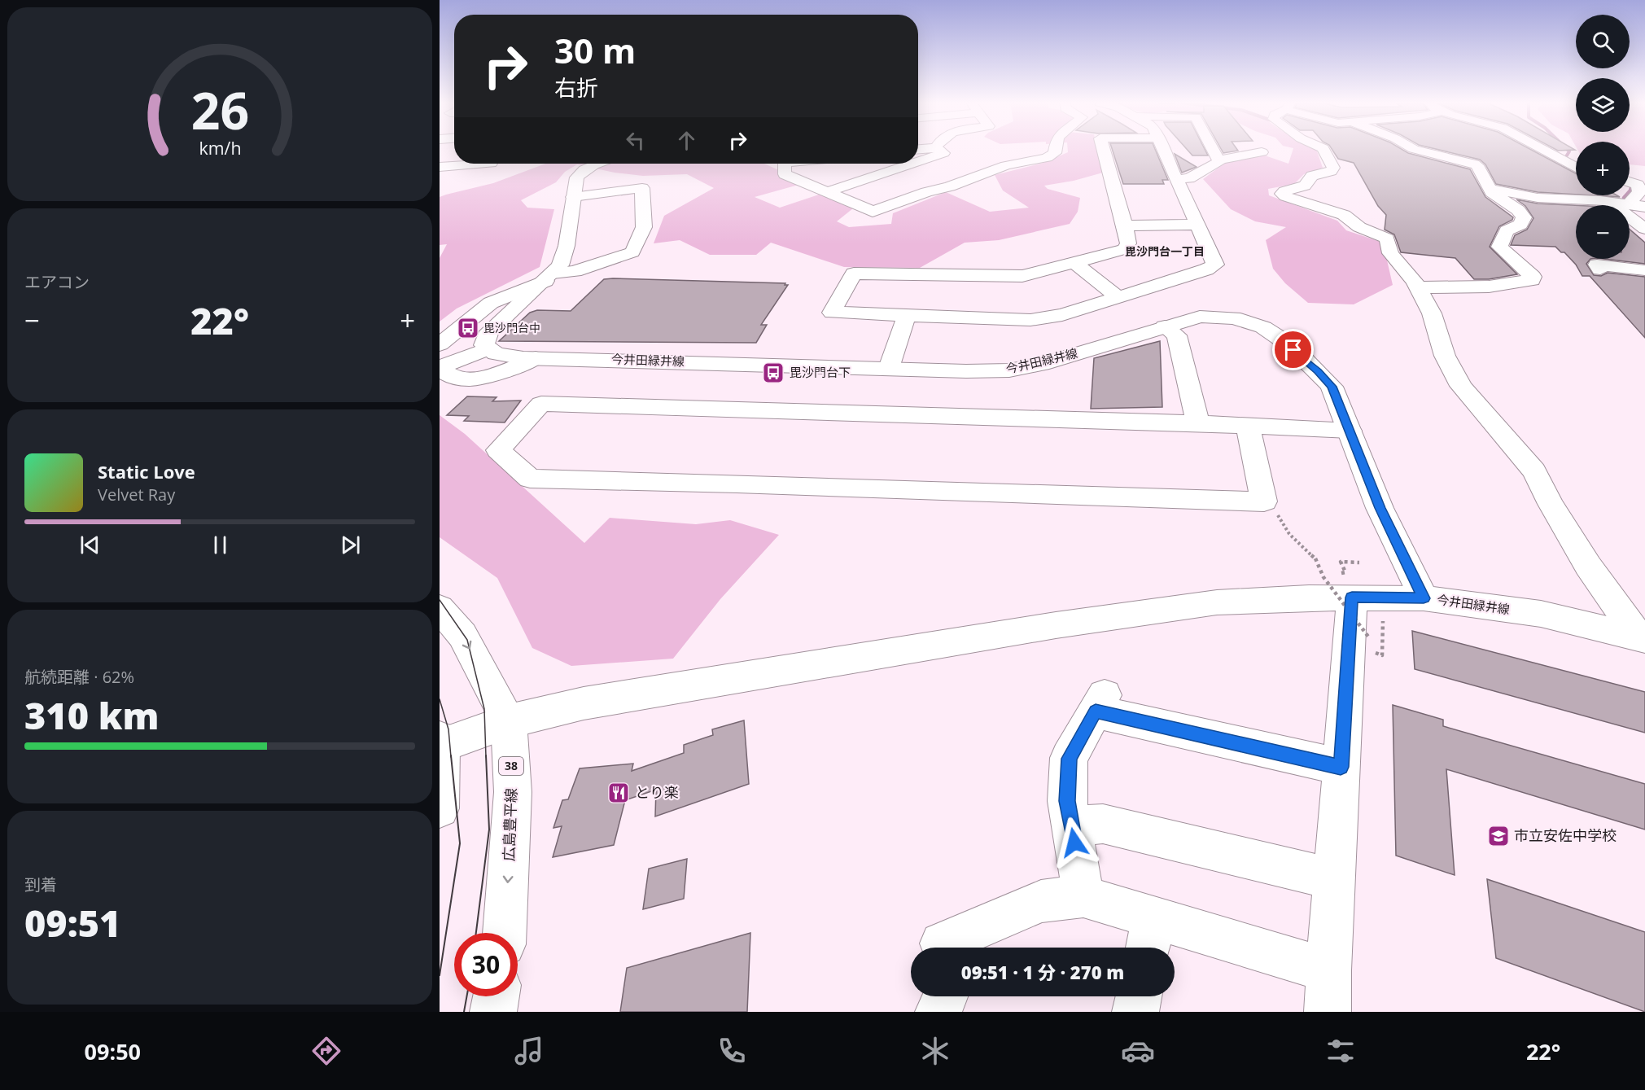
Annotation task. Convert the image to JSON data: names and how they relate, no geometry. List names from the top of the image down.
{
  "streets": {
    "street": ["今井田緑井線", "38", "広島豊平線"]
  },
  "one_way": ["広島豊平線"],
  "districts": ["毘沙門台一丁目"],
  "places": {
    "bus stop": ["毘沙門台中", "毘沙門台下"],
    "restaurant": ["とり楽"],
    "school or university": ["市立安佐中学校"]
  },
  "page": {
    "map_buttons": ["+", "−"],
    "turn": ["30 m", "右折"],
    "tile": [
      "エアコン",
      ["航続距離 · 62%", "310 km"],
      ["到着", "09:51"]
    ],
    "heat": ["−", "22°", "+"],
    "song": ["Static Love", "Velvet Ray"],
    "limit": "30",
    "trip": "09:51 · 1 分 · 270 m",
    "tabs": ["09:50", "22°"],
    "gauge": ["26", "km/h"]
  }
}
